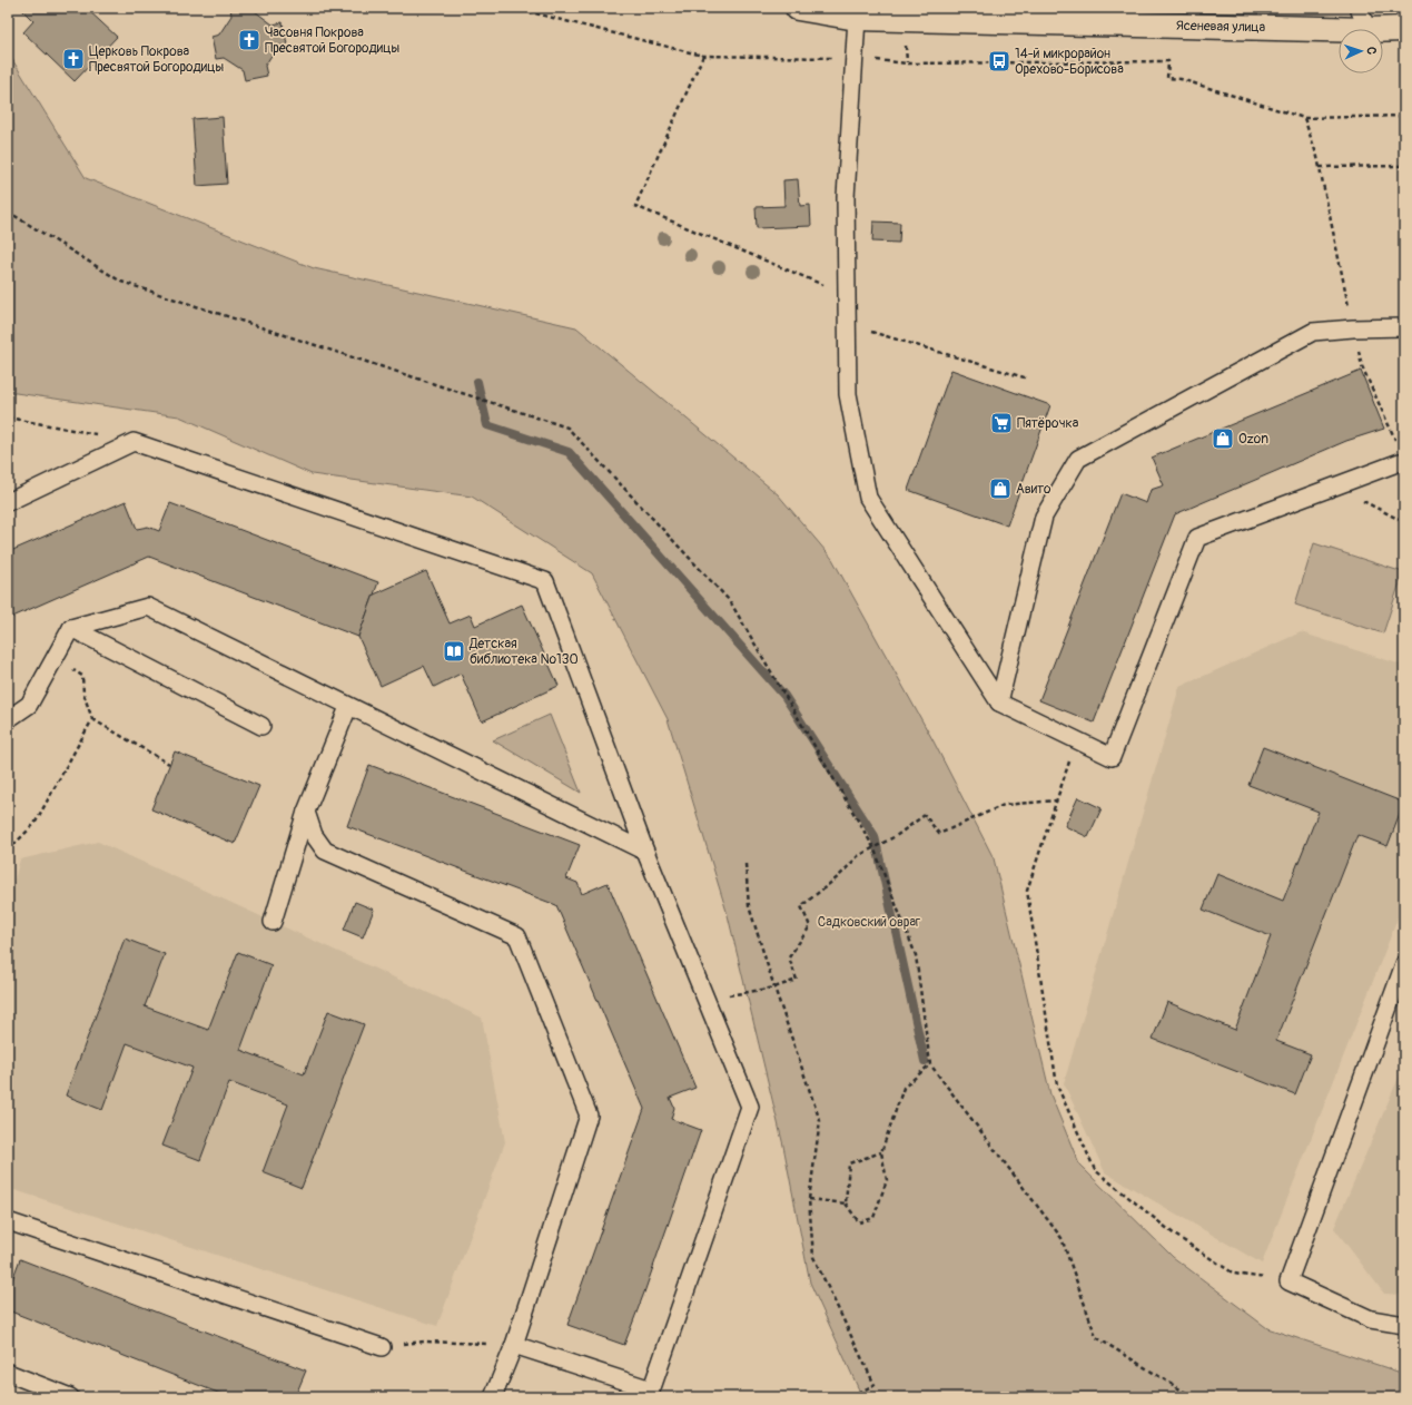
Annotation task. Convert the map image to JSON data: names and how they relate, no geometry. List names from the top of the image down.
{
  "streets": {
    "main road": ["Ясеневая улица"]
  },
  "parks": ["Садковский овраг"],
  "places": {
    "church": ["Часовня Покрова Пресвятой Богородицы", "Церковь Покрова Пресвятой Богородицы"],
    "bus stop": ["14-й микрорайон Орехово-Борисова"],
    "supermarket": ["Пятёрочка"],
    "shop": ["Ozon", "Авито"],
    "library": ["Детская библиотека №130"]
  },
  "north": "right"
}
